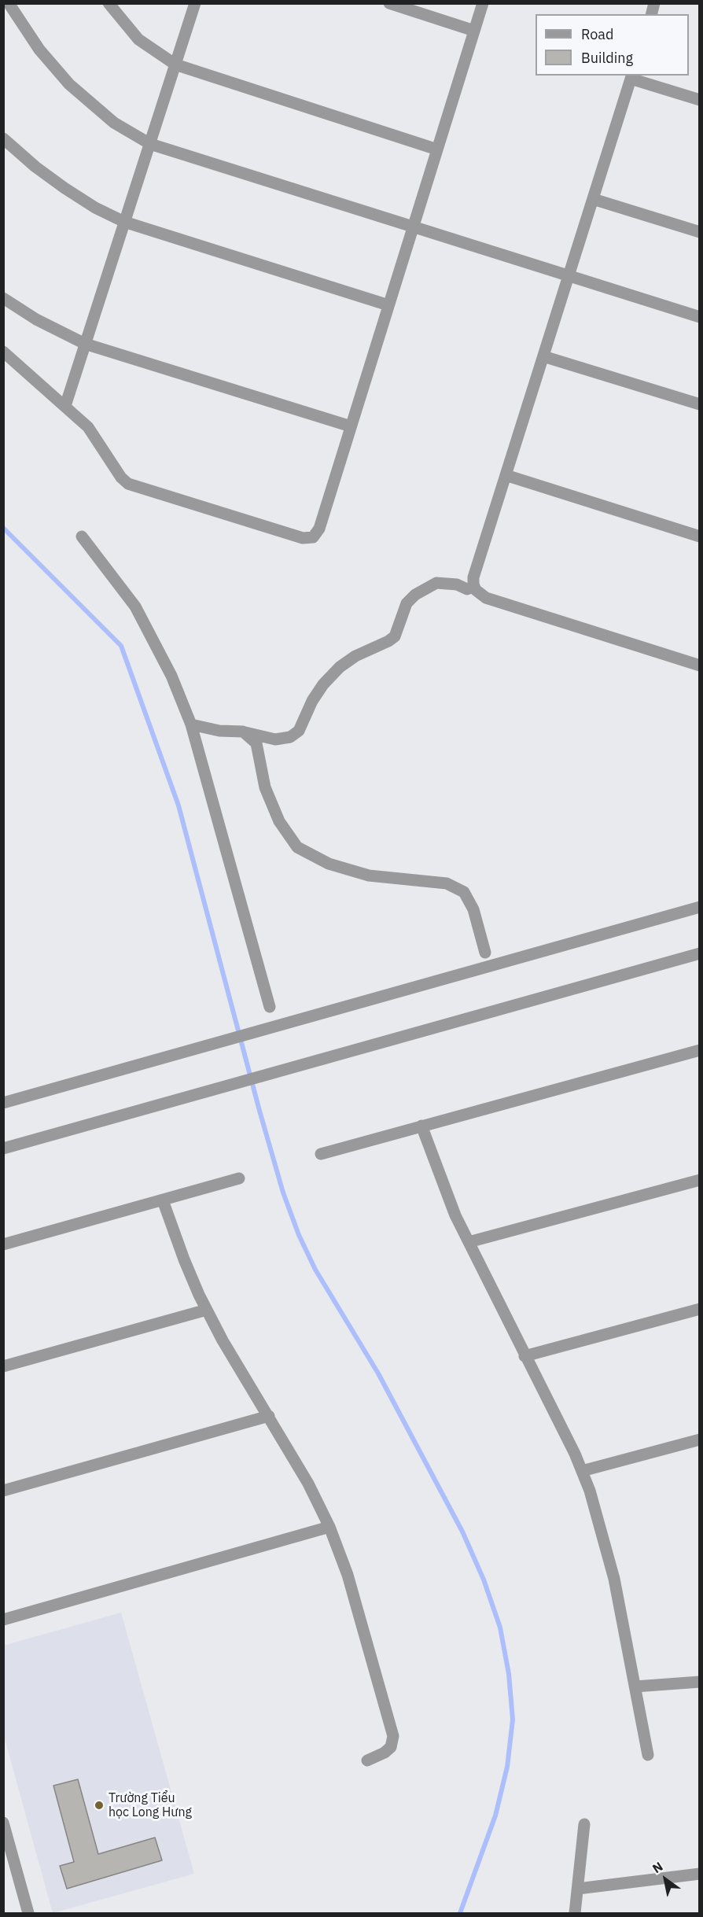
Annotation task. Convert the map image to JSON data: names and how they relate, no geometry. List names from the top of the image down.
{
  "places": ["Trường Tiểu học Long Hưng"],
  "legend": ["Road", "Building"],
  "north": "top left"
}
